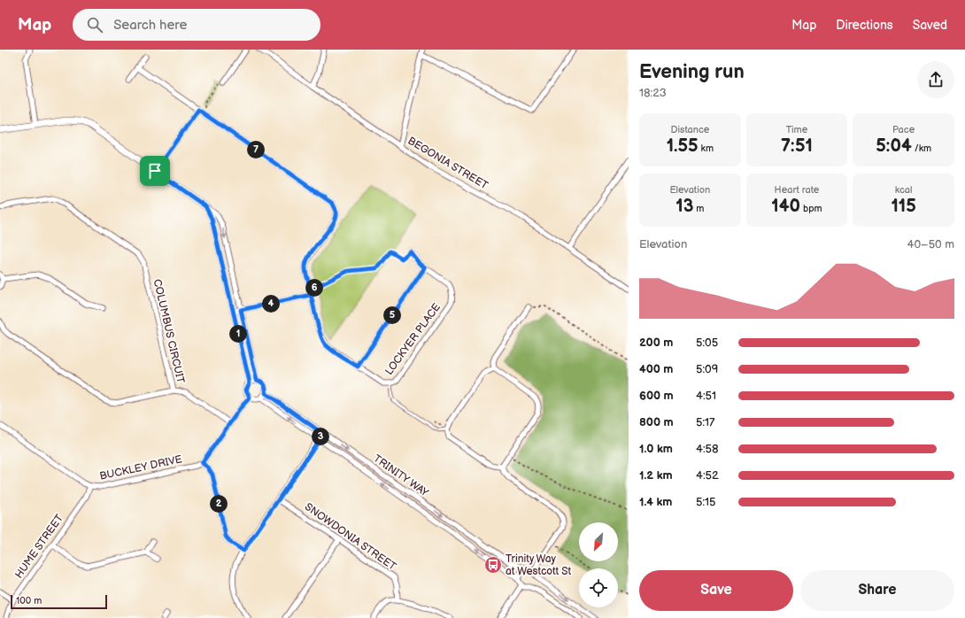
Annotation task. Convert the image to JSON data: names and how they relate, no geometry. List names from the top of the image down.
{
  "streets": {
    "street": [
      "BEGONIA STREET",
      "COLUMBUS CIRCUIT",
      "LOCKYER PLACE",
      "BUCKLEY DRIVE",
      "TRINITY WAY",
      "SNOWDONIA STREET",
      "HUME STREET"
    ]
  },
  "crossings": [
    ["BUCKLEY DRIVE", "HUME STREET"]
  ],
  "places": {
    "bus stop": ["Trinity Way at Westcott St"]
  },
  "scale_bar": "100 m",
  "north": "bottom left",
  "page": {
    "header": "Map",
    "search": "Search here",
    "nav": ["Map", "Directions", "Saved"],
    "heading": ["Evening run", "18:23"],
    "stats": [
      ["Distance", "1.55 km"],
      ["Time", "7:51"],
      ["Pace", "5:04 /km"],
      ["Elevation", "13 m"],
      ["Heart rate", "140 bpm"],
      ["kcal", "115"]
    ],
    "pins": [
      "7",
      "6",
      "4",
      "5",
      "1",
      "3",
      "2"
    ],
    "chart": ["Elevation", "40–50 m"],
    "list": [
      {
        "name": "200 m",
        "note": "5:05"
      },
      {
        "name": "400 m",
        "note": "5:09"
      },
      {
        "name": "600 m",
        "note": "4:51"
      },
      {
        "name": "800 m",
        "note": "5:17"
      },
      {
        "name": "1.0 km",
        "note": "4:58"
      },
      {
        "name": "1.2 km",
        "note": "4:52"
      },
      {
        "name": "1.4 km",
        "note": "5:15"
      }
    ],
    "buttons": ["Save", "Share"],
    "scale": "100 m"
  }
}
